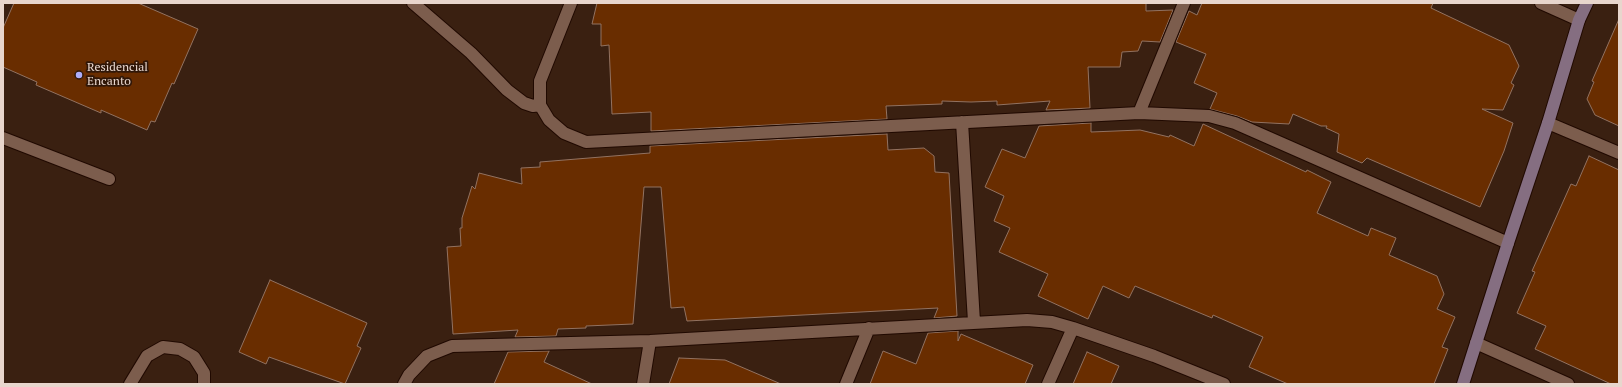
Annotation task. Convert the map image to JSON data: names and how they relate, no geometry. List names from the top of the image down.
{
  "places": ["Residencial Encanto"]
}
